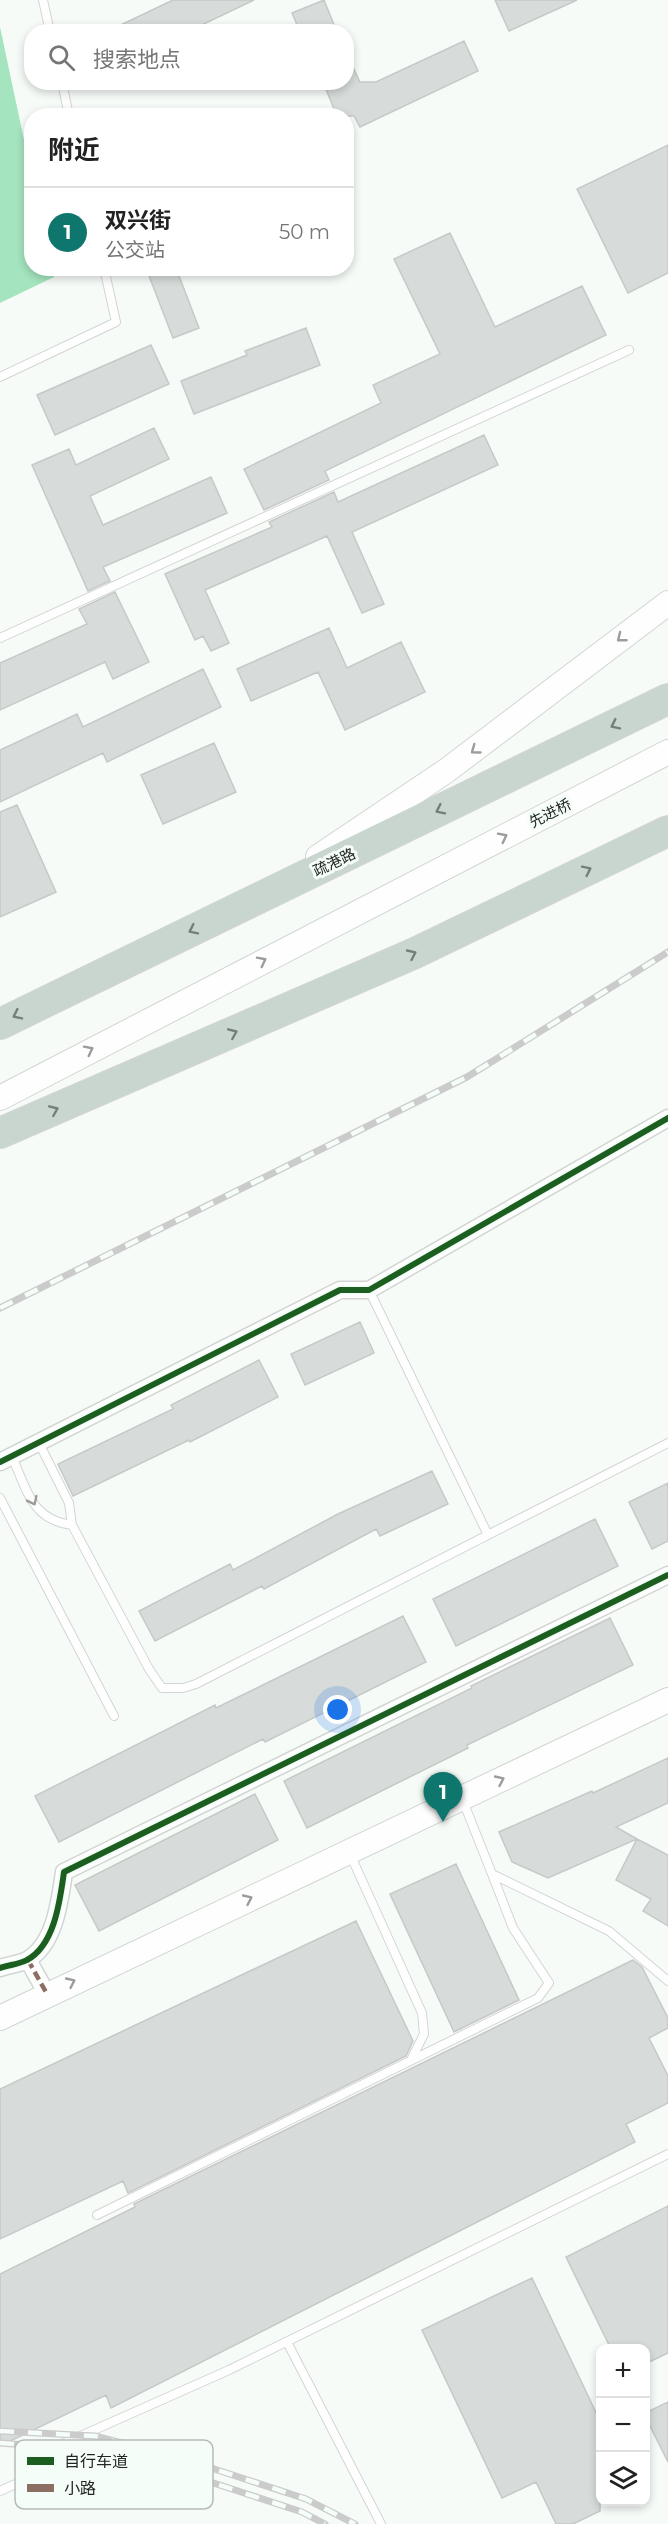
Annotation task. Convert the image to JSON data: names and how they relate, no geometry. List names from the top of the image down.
{
  "streets": {
    "highway": ["疏港路"],
    "main road": ["先进桥"]
  },
  "legend": ["自行车道", "小路"],
  "page": {
    "search": "搜索地点",
    "heading": "附近",
    "list": [
      {
        "mark": "1",
        "name": "双兴街",
        "note": "公交站",
        "value": "50 m"
      }
    ],
    "pins": "1",
    "map_buttons": ["+", "−"]
  }
}
